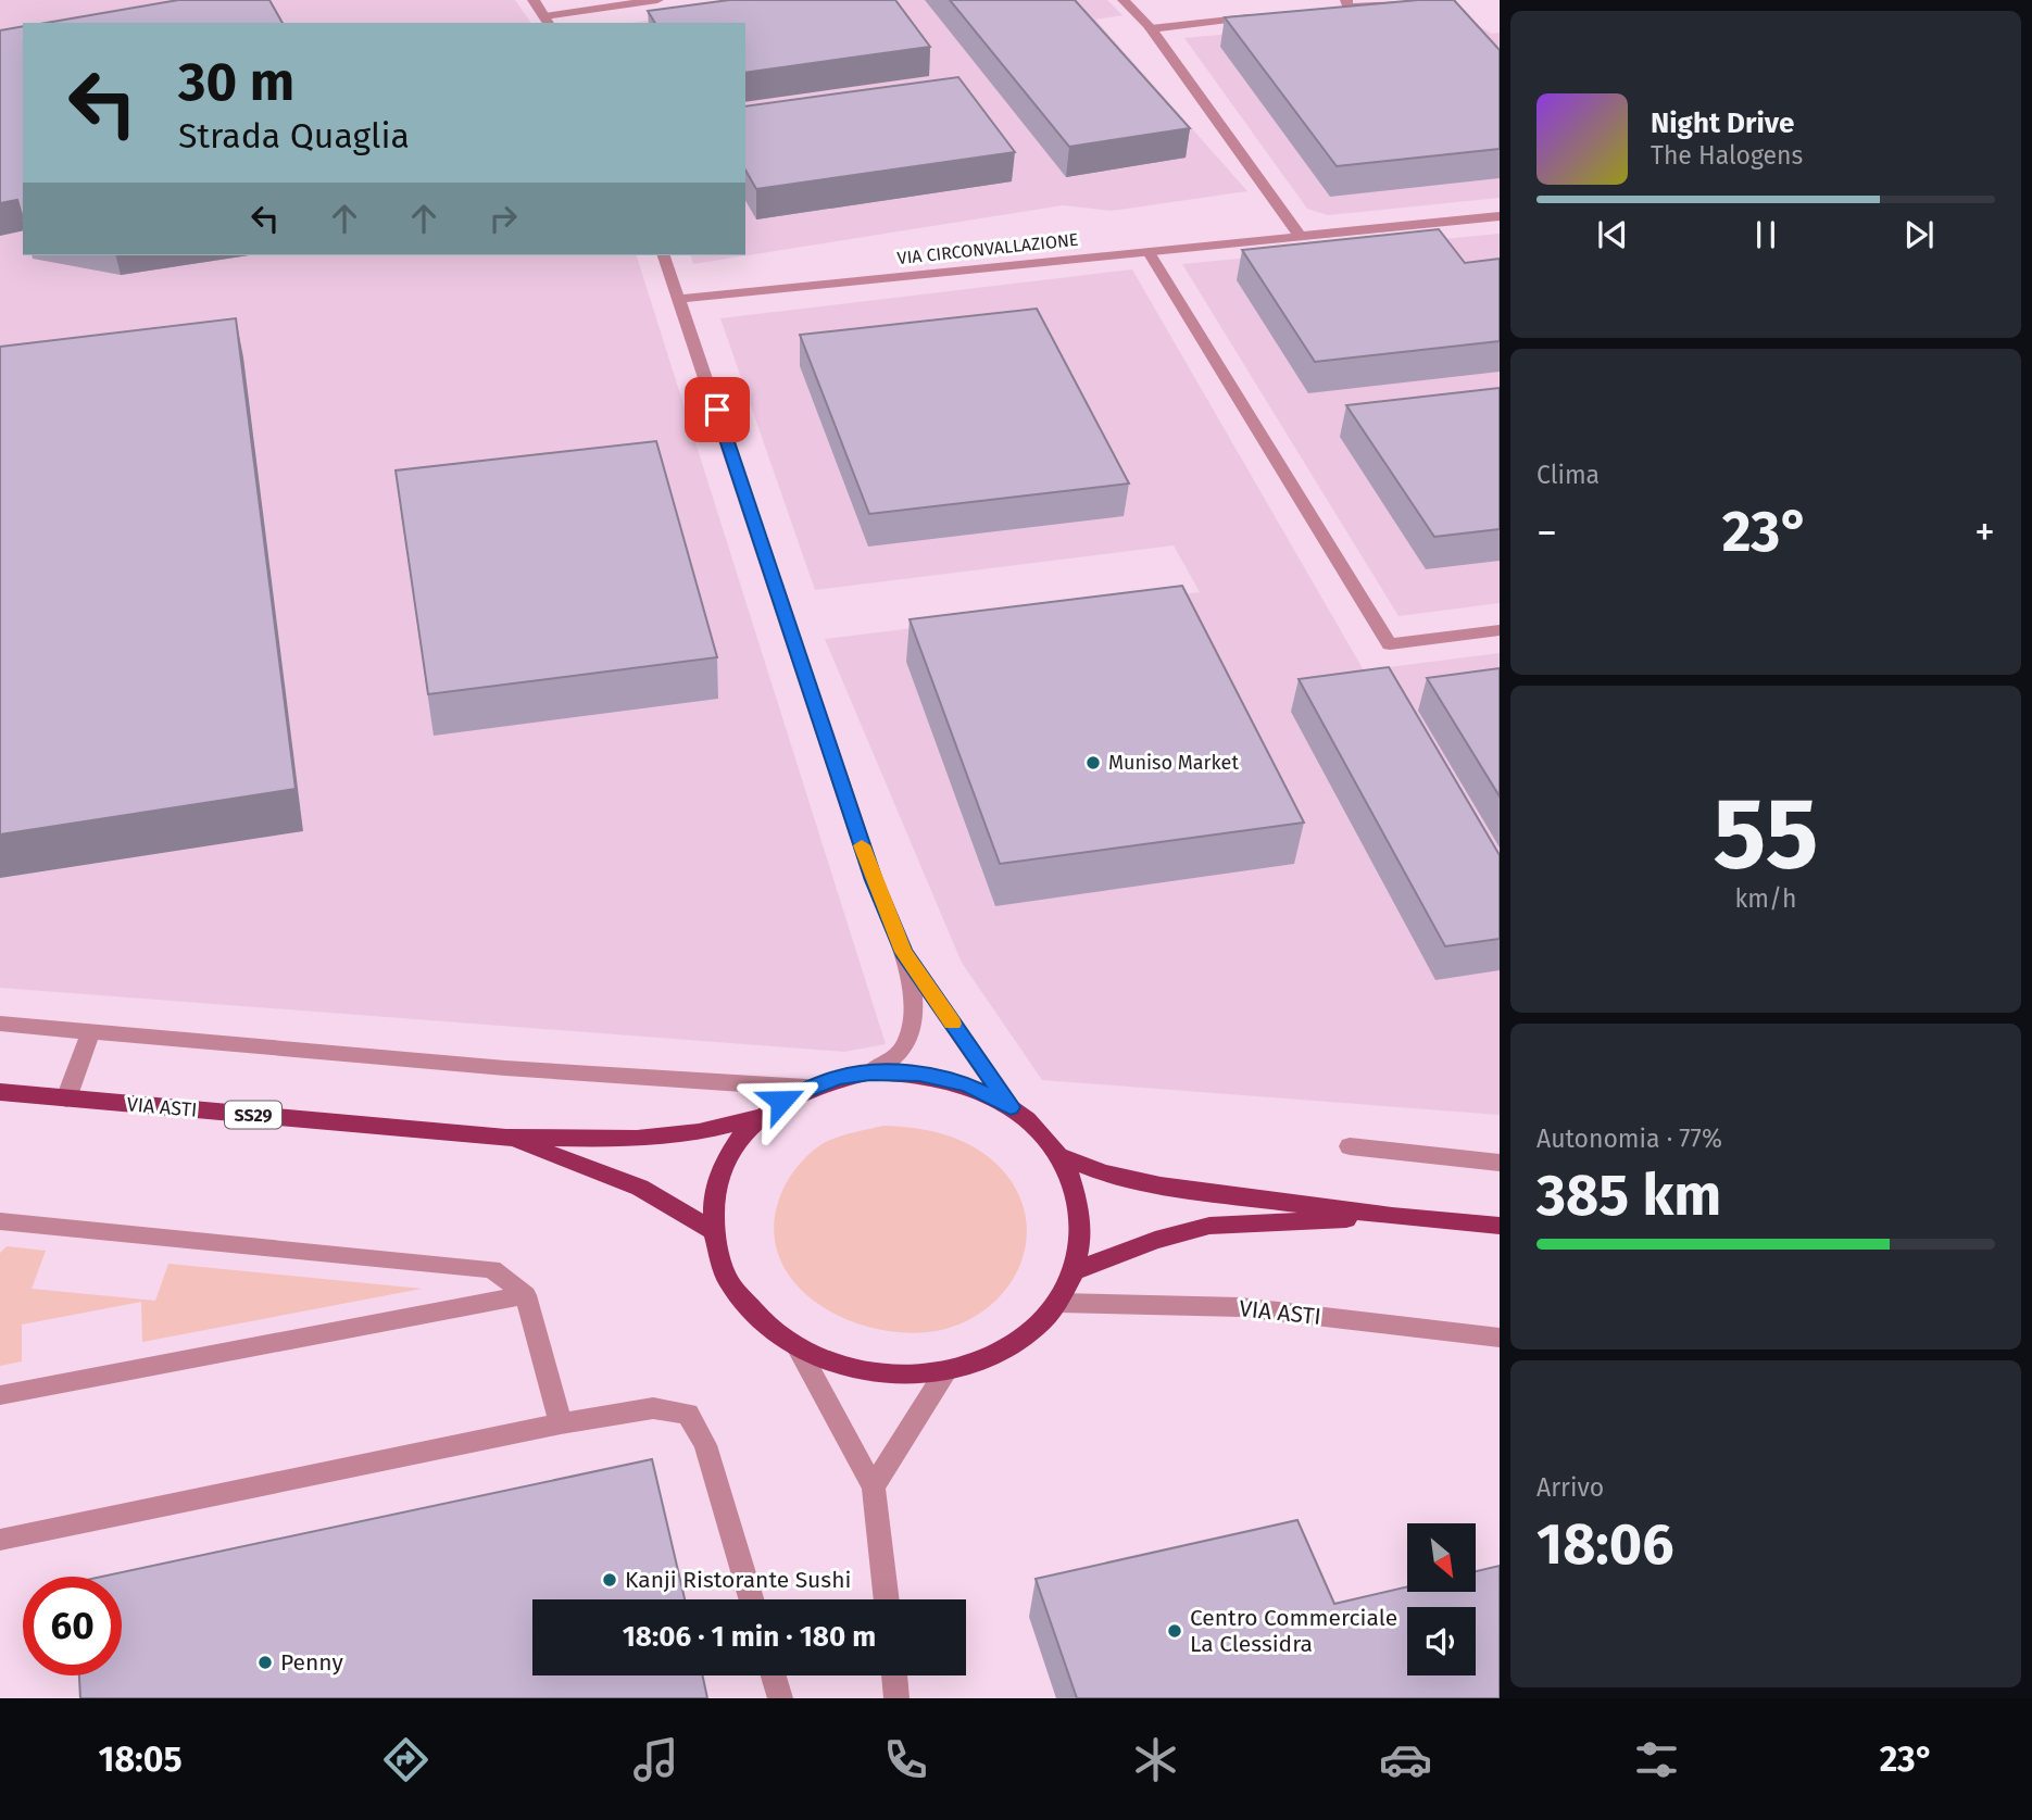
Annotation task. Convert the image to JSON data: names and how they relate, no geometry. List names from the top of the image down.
{
  "streets": {
    "main road": ["VIA ASTI", "SS29"],
    "street": ["VIA CIRCONVALLAZIONE"]
  },
  "places": [
    "Muniso Market",
    "Kanji Ristorante Sushi",
    "Centro Commerciale La Clessidra",
    "Penny"
  ],
  "north": "bottom right",
  "page": {
    "turn": ["30 m", "Strada Quaglia"],
    "song": ["Night Drive", "The Halogens"],
    "tile": [
      "Clima",
      ["55", "km/h"],
      ["Autonomia · 77%", "385 km"],
      ["Arrivo", "18:06"]
    ],
    "heat": ["−", "23°", "+"],
    "limit": "60",
    "trip": "18:06 · 1 min · 180 m",
    "tabs": ["18:05", "23°"]
  }
}
